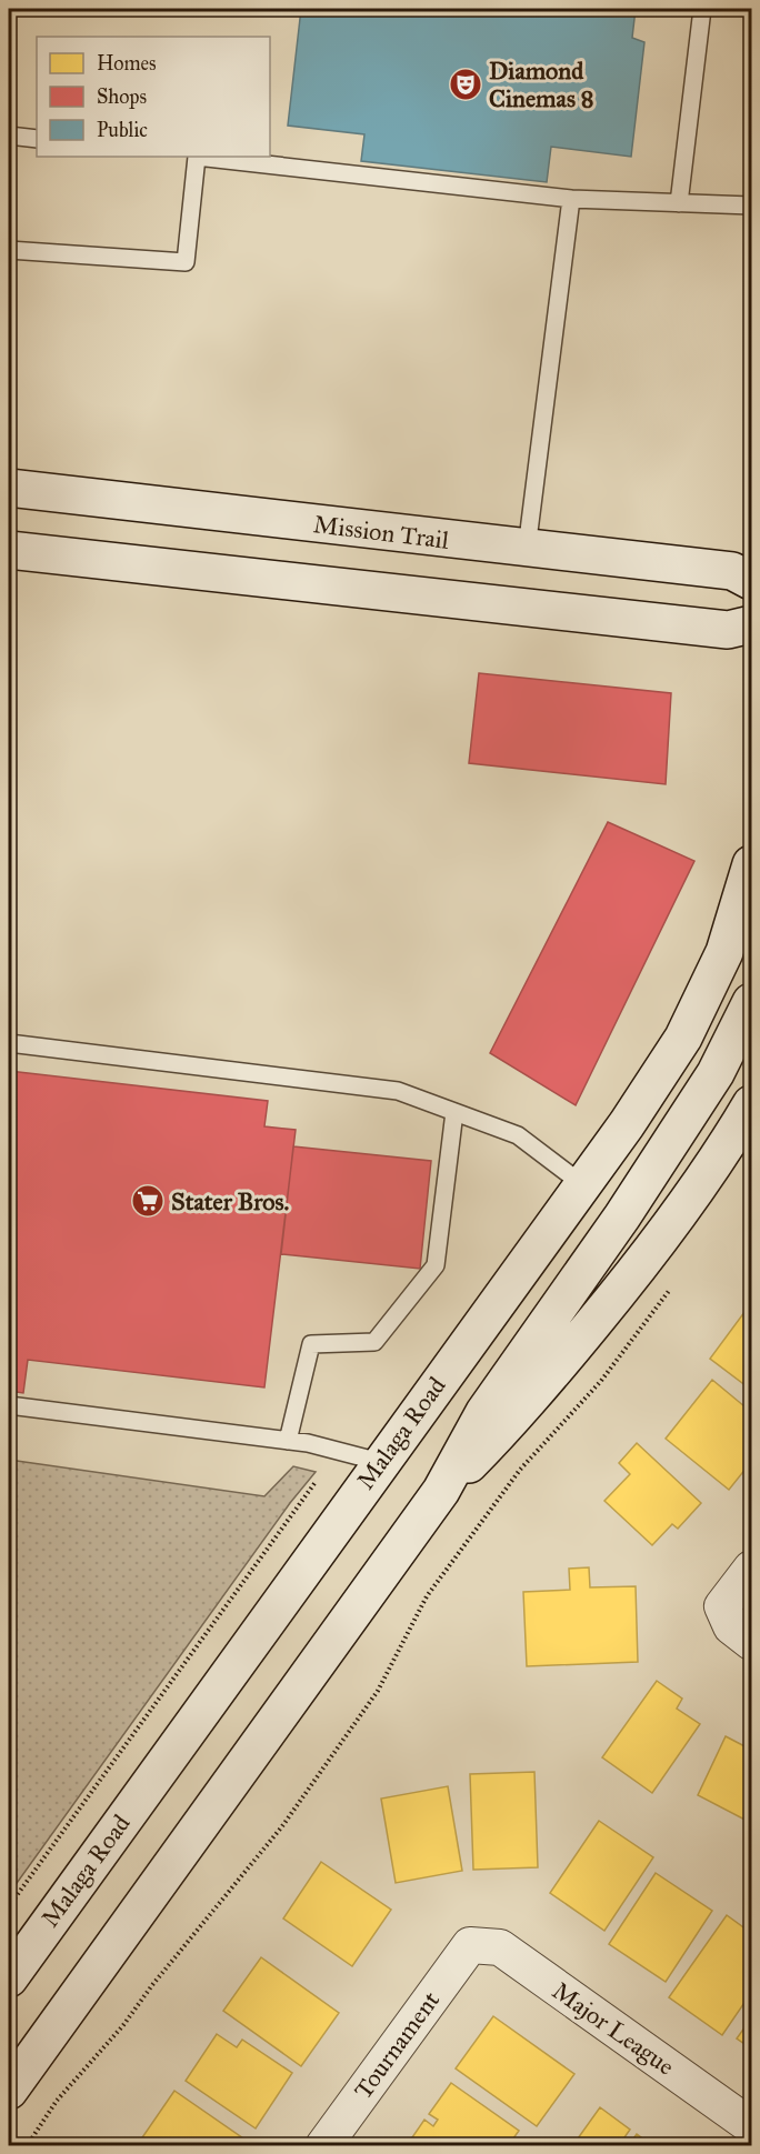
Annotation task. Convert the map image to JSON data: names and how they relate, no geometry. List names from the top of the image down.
{
  "streets": {
    "street": [
      "Mission Trail",
      "Malaga Road",
      "Major League",
      "Tournament"
    ]
  },
  "crossings": [
    ["Major League", "Tournament"]
  ],
  "places": {
    "theatre": ["Diamond Cinemas 8"],
    "supermarket": ["Stater Bros."]
  },
  "legend": ["Homes", "Shops", "Public"]
}
